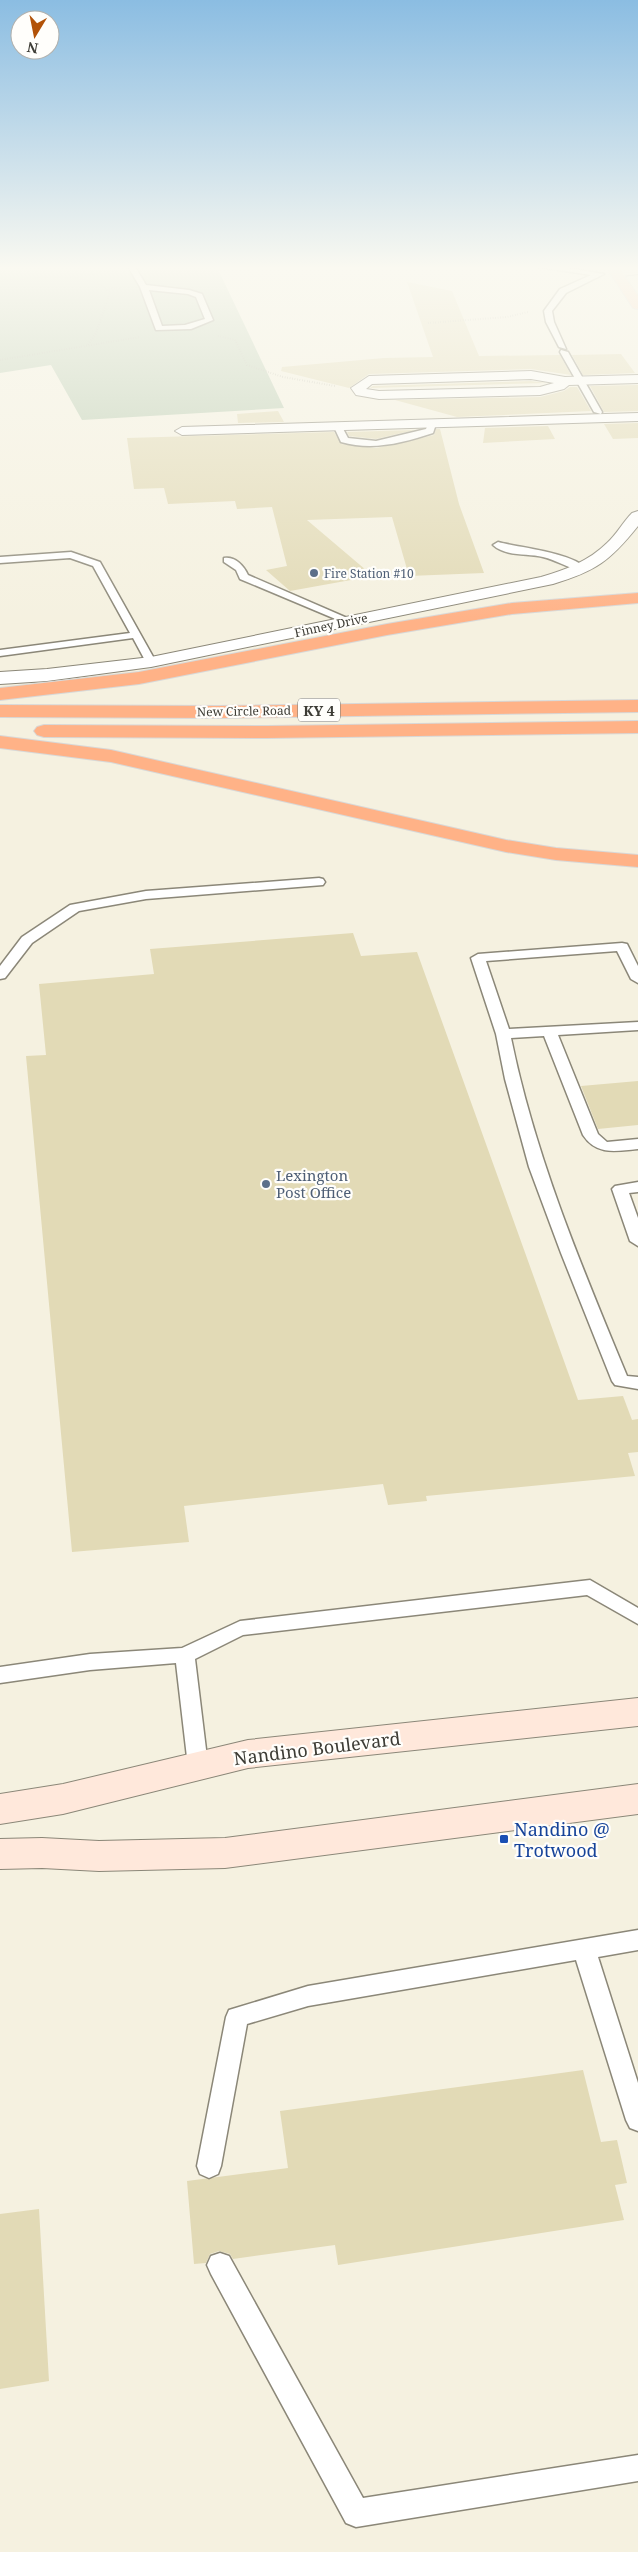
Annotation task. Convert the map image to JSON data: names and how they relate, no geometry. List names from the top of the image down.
{
  "streets": {
    "highway": ["KY 4", "New Circle Road"],
    "street": ["Finney Drive", "Nandino Boulevard"]
  },
  "places": {
    "other": ["Fire Station #10", "Lexington Post Office"],
    "transit": ["Nandino @ Trotwood"]
  },
  "north": "bottom"
}
